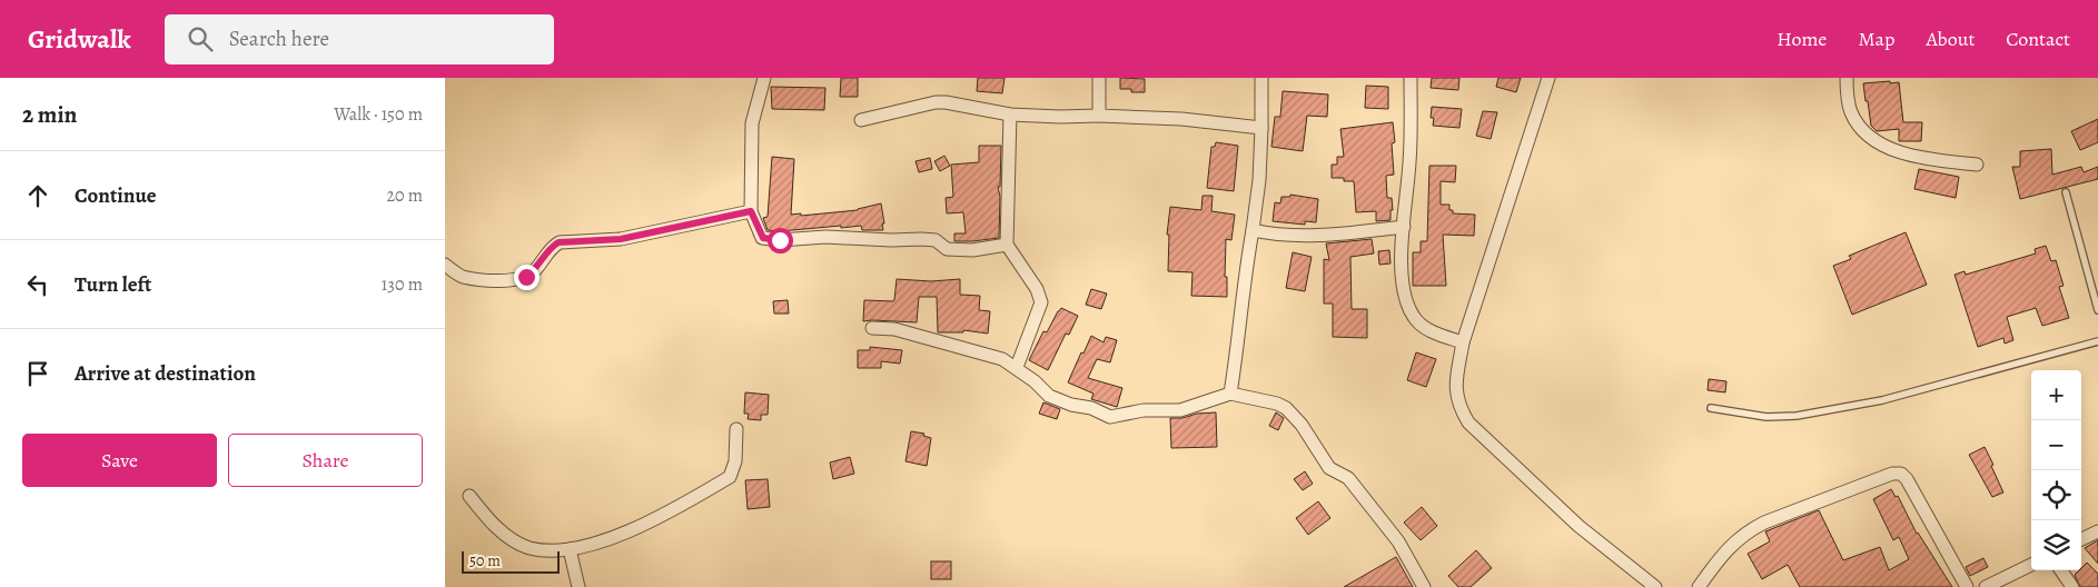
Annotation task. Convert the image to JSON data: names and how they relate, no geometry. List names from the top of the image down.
{
  "scale_bar": "50 m",
  "page": {
    "header": "Gridwalk",
    "search": "Search here",
    "nav": [
      "Home",
      "Map",
      "About",
      "Contact"
    ],
    "heading": ["2 min", "Walk · 150 m"],
    "list": [
      ["Continue", "20 m"],
      ["Turn left", "130 m"],
      "Arrive at destination"
    ],
    "map_buttons": ["+", "−"],
    "buttons": ["Save", "Share"],
    "scale": "50 m"
  }
}
